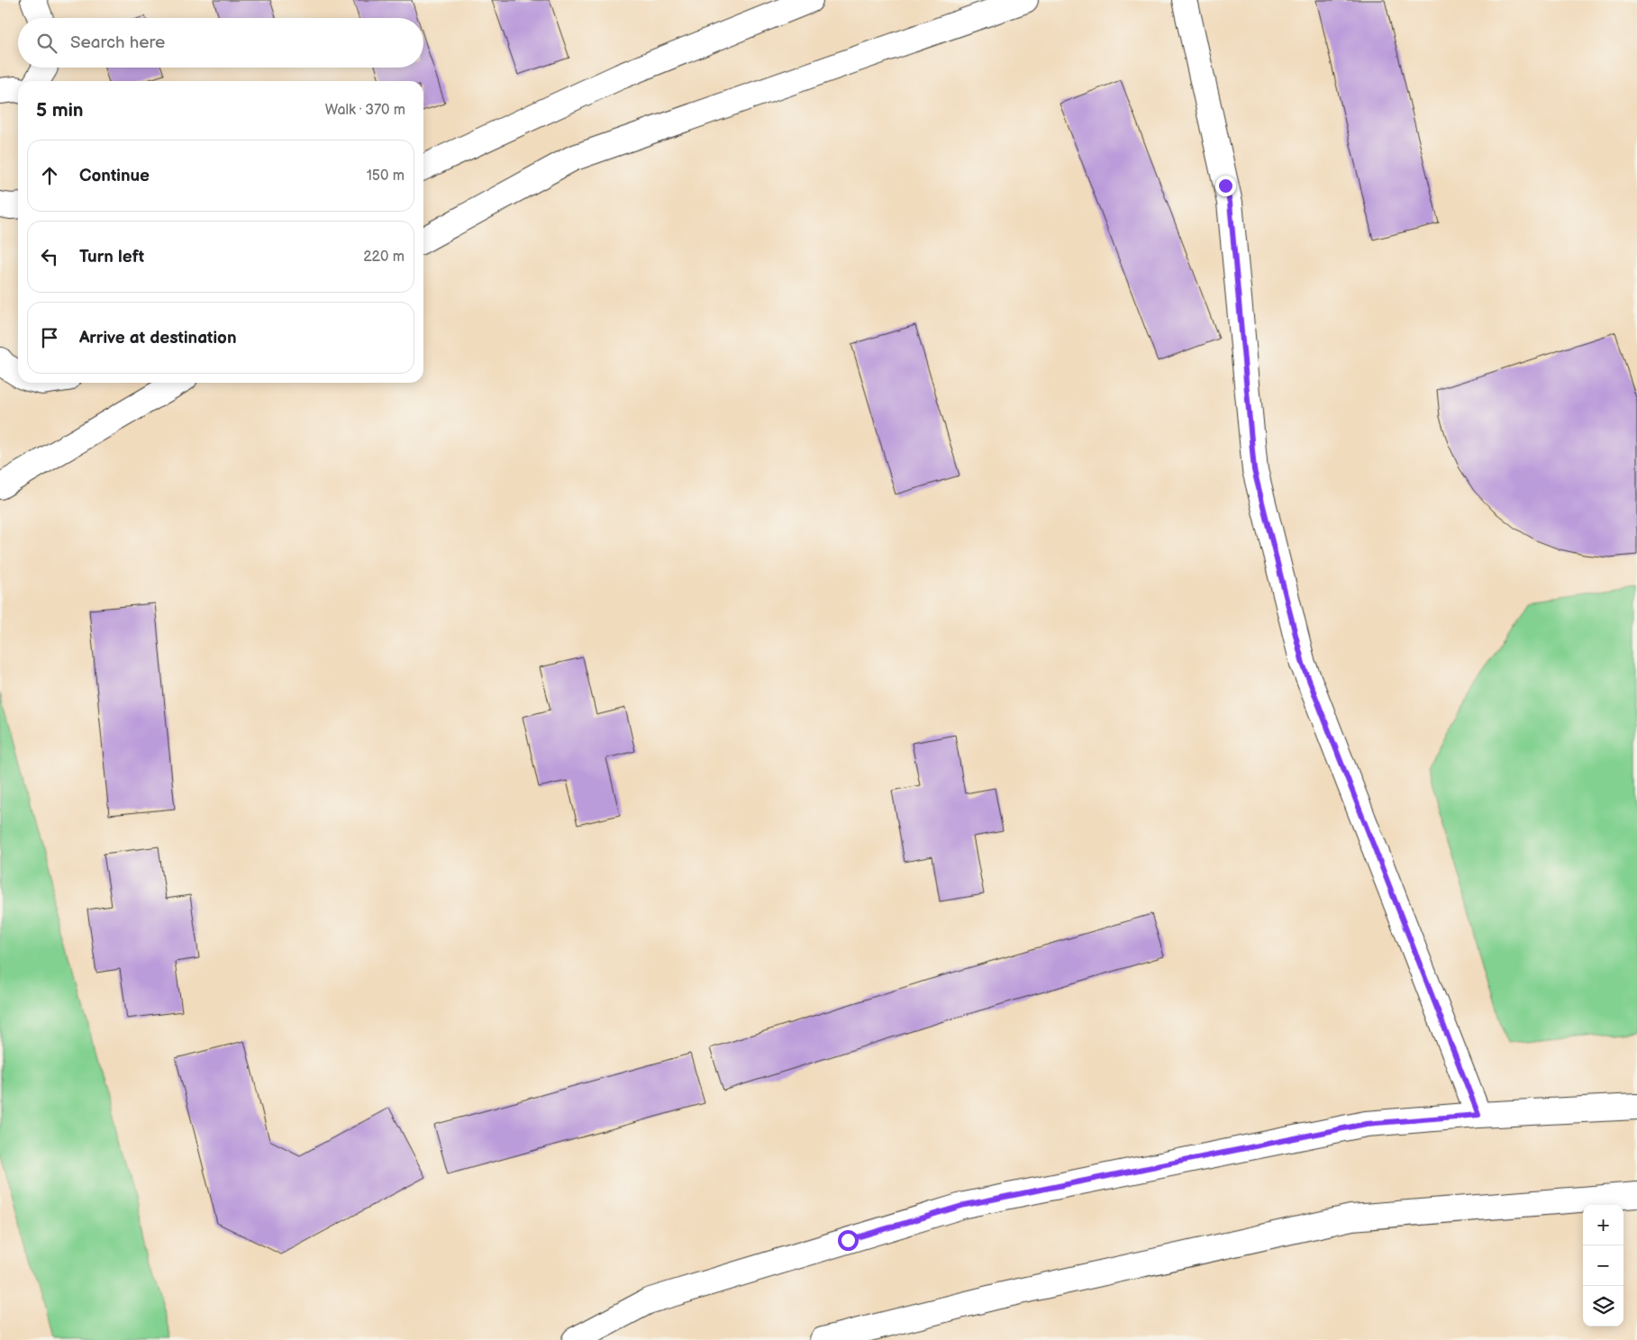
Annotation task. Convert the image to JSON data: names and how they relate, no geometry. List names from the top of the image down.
{
  "page": {
    "search": "Search here",
    "heading": ["5 min", "Walk · 370 m"],
    "list": [
      ["Continue", "150 m"],
      ["Turn left", "220 m"],
      "Arrive at destination"
    ],
    "map_buttons": ["+", "−"]
  }
}
